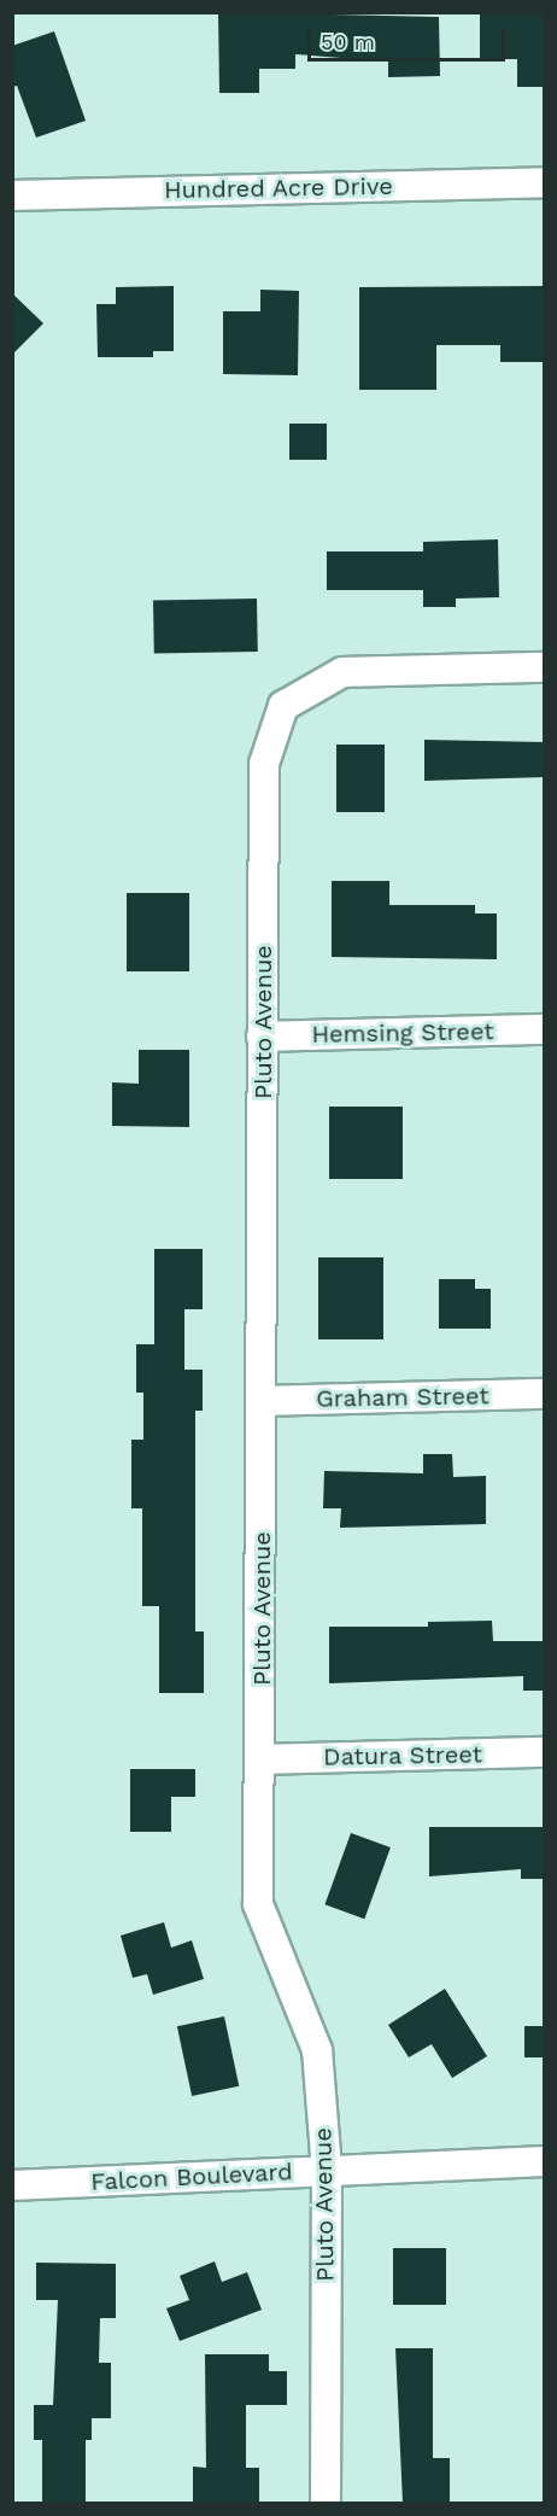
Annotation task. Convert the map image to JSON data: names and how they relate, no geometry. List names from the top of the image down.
{
  "streets": {
    "street": [
      "Hundred Acre Drive",
      "Pluto Avenue",
      "Hemsing Street",
      "Graham Street",
      "Datura Street",
      "Falcon Boulevard"
    ]
  },
  "crossings": [
    ["Pluto Avenue", "Hemsing Street"],
    ["Pluto Avenue", "Graham Street"],
    ["Pluto Avenue", "Datura Street"],
    ["Pluto Avenue", "Falcon Boulevard"]
  ],
  "scale_bar": "50 m"
}
